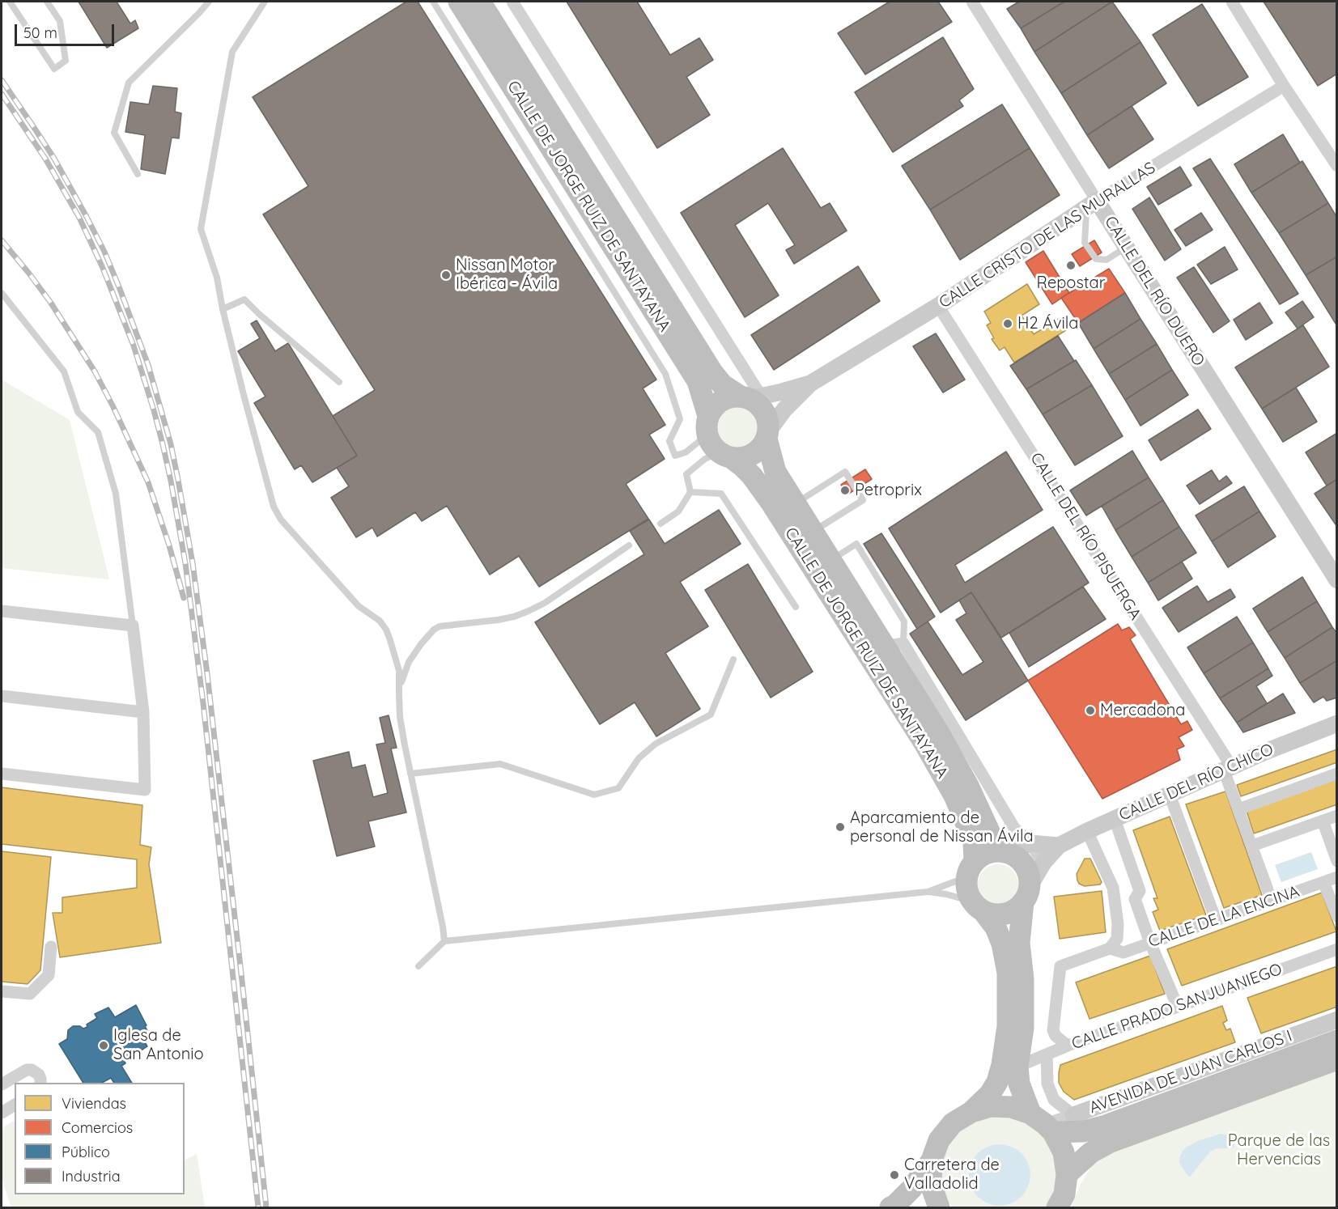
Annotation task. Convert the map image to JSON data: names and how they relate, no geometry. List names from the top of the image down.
{
  "streets": {
    "highway": ["CALLE DE JORGE RUIZ DE SANTAYANA", "AVENIDA DE JUAN CARLOS I"],
    "street": [
      "CALLE CRISTO DE LAS MURALLAS",
      "CALLE DEL RÍO DUERO",
      "CALLE DEL RÍO PISUERGA",
      "CALLE DEL RÍO CHICO",
      "CALLE DE LA ENCINA",
      "CALLE PRADO SANJUANIEGO"
    ]
  },
  "crossings": [
    ["CALLE DE JORGE RUIZ DE SANTAYANA", "CALLE CRISTO DE LAS MURALLAS"],
    ["CALLE DE JORGE RUIZ DE SANTAYANA", "CALLE DEL RÍO CHICO"],
    ["CALLE DE JORGE RUIZ DE SANTAYANA", "CALLE PRADO SANJUANIEGO"],
    ["CALLE DE JORGE RUIZ DE SANTAYANA", "AVENIDA DE JUAN CARLOS I"],
    ["CALLE CRISTO DE LAS MURALLAS", "CALLE DEL RÍO DUERO"],
    ["CALLE CRISTO DE LAS MURALLAS", "CALLE DEL RÍO PISUERGA"],
    ["CALLE DEL RÍO PISUERGA", "CALLE DEL RÍO CHICO"],
    ["CALLE DEL RÍO PISUERGA", "CALLE DE LA ENCINA"]
  ],
  "parks": ["Parque de las Hervencias"],
  "places": [
    "Repostar",
    "Nissan Motor Ibérica - Ávila",
    "H2 Ávila",
    "Petroprix",
    "Mercadona",
    "Aparcamiento de personal de Nissan Ávila",
    "Iglesa de San Antonio",
    "Carretera de Valladolid"
  ],
  "legend": [
    "Viviendas",
    "Comercios",
    "Público",
    "Industria"
  ],
  "scale_bar": "50 m"
}
